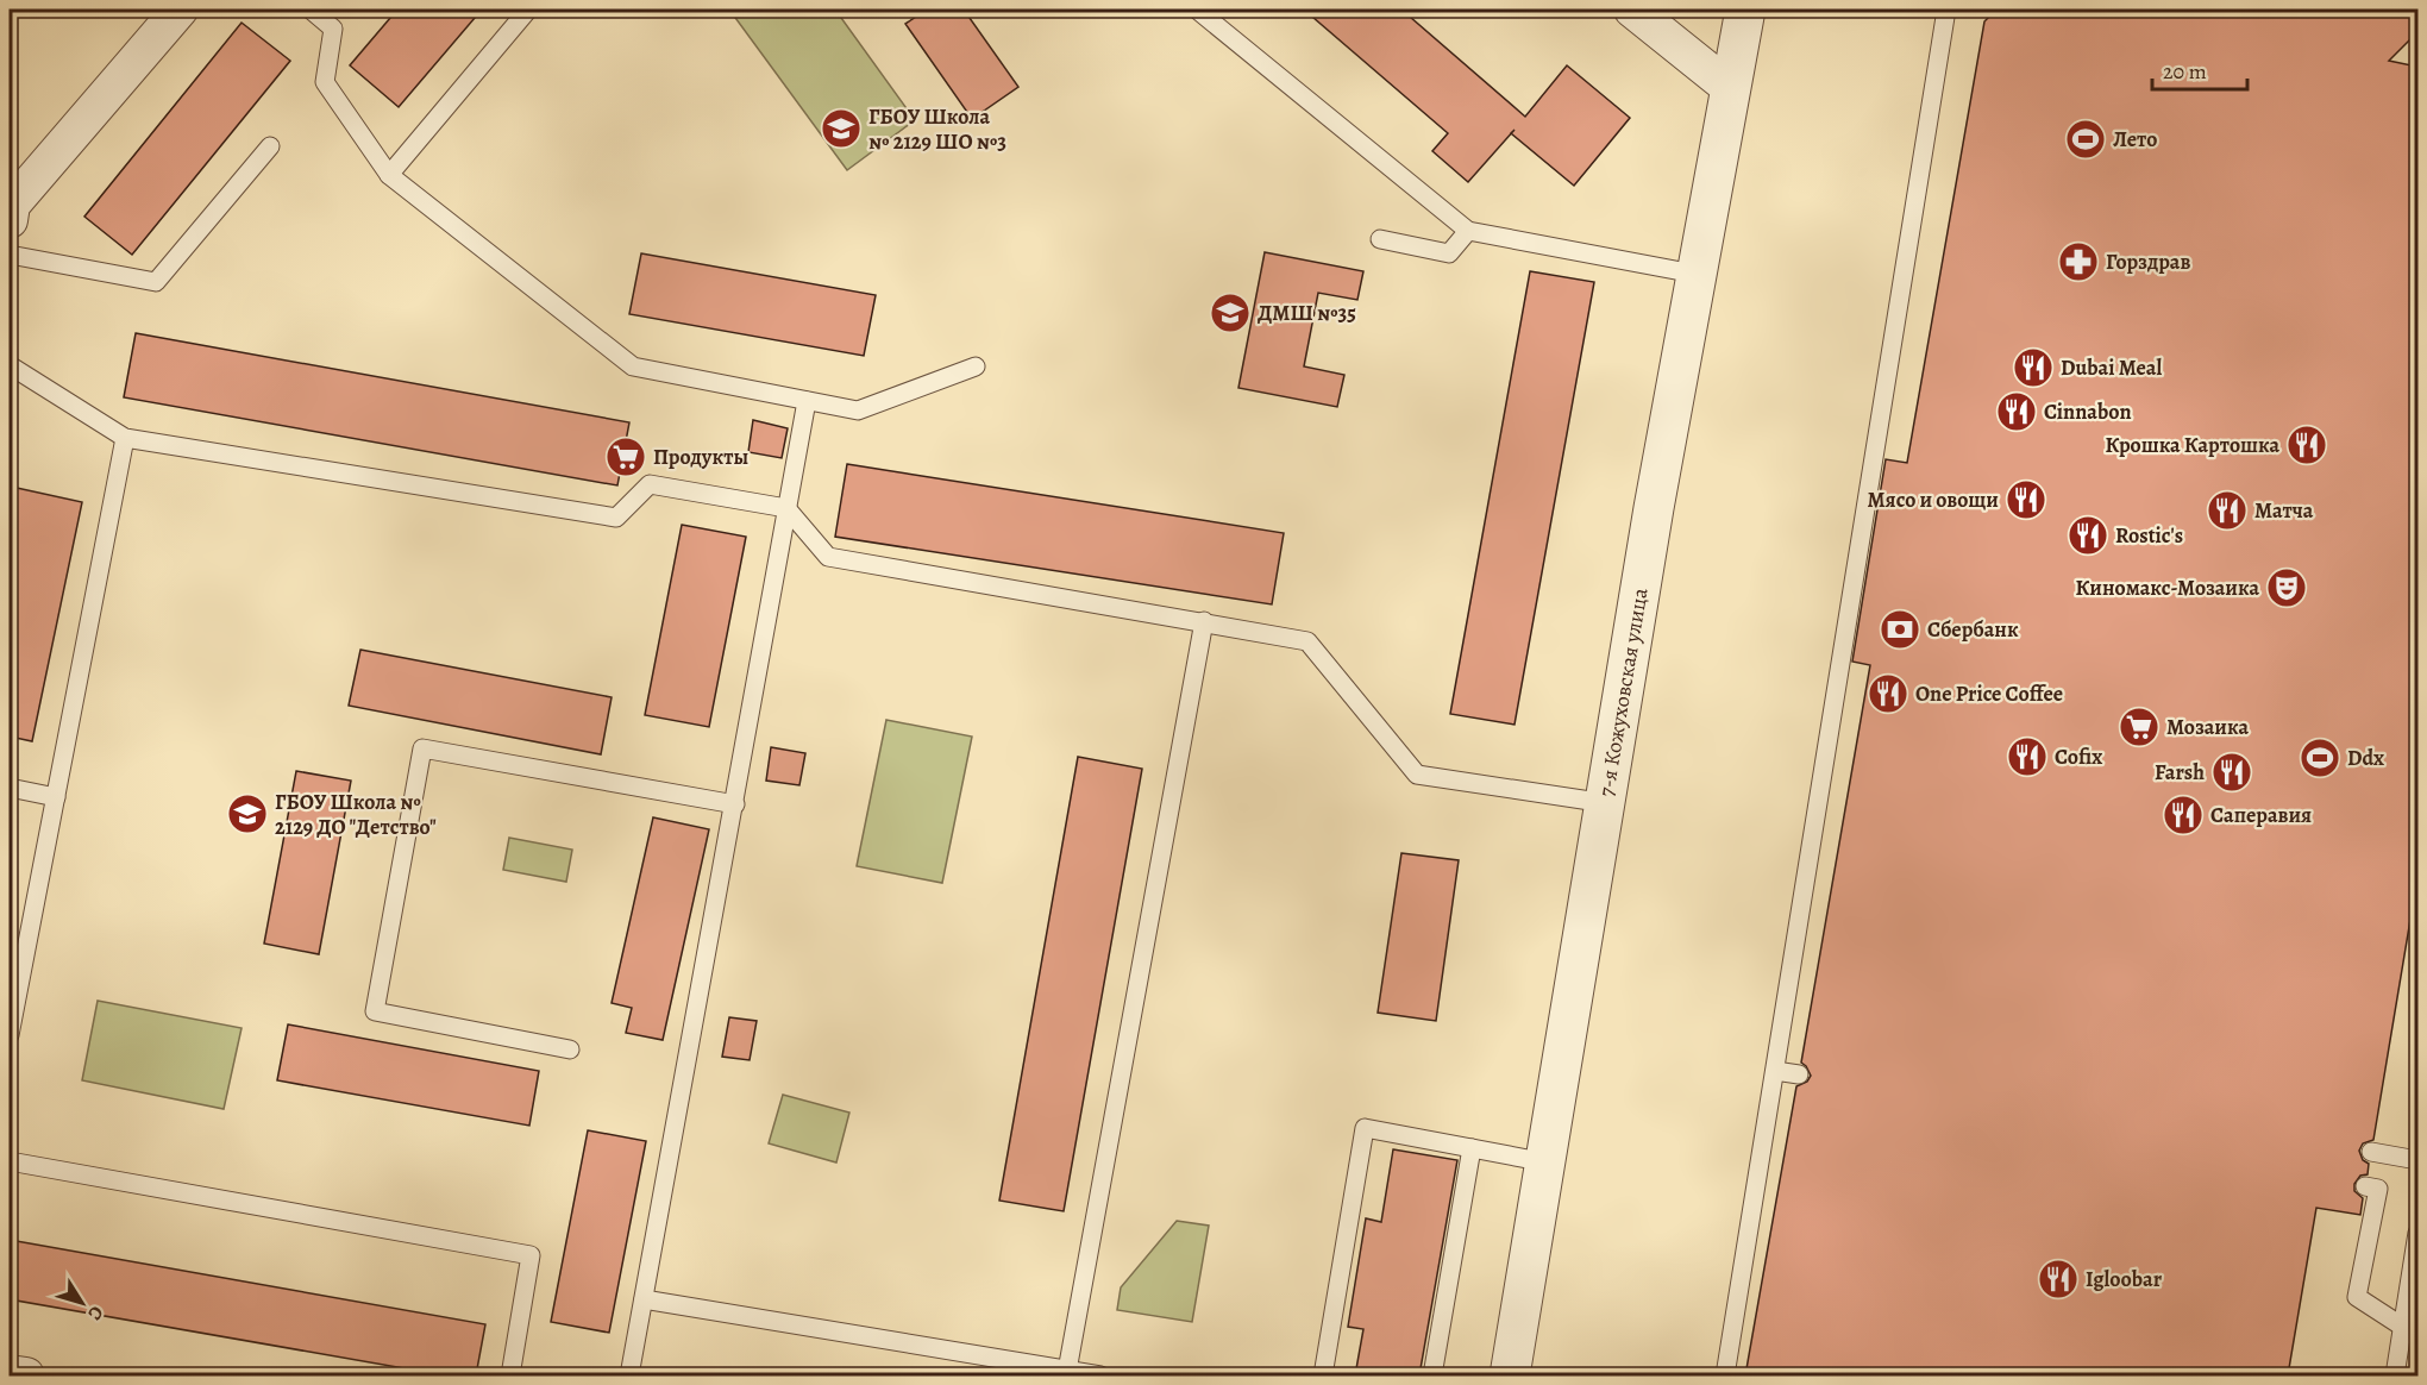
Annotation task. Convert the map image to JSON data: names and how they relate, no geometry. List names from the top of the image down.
{
  "streets": {
    "street": ["7-я Кожуховская улица"]
  },
  "places": {
    "school or university": ["ГБОУ Школа № 2129 ШО №3", "ДМШ №35", "ГБОУ Школа № 2129 ДО \"Детство\""],
    "sports": ["Лето", "Ddx"],
    "pharmacy": ["Горздрав"],
    "restaurant": [
      "Dubai Meal",
      "Cinnabon",
      "Крошка Картошка",
      "Мясо и овощи",
      "Матча",
      "Rostic's",
      "One Price Coffee",
      "Cofix",
      "Farsh",
      "Саперавия",
      "Igloobar"
    ],
    "supermarket": ["Продукты", "Мозаика"],
    "theatre": ["Киномакс-Мозаика"],
    "bank": ["Сбербанк"]
  },
  "scale_bar": "20 m",
  "north": "bottom right"
}
